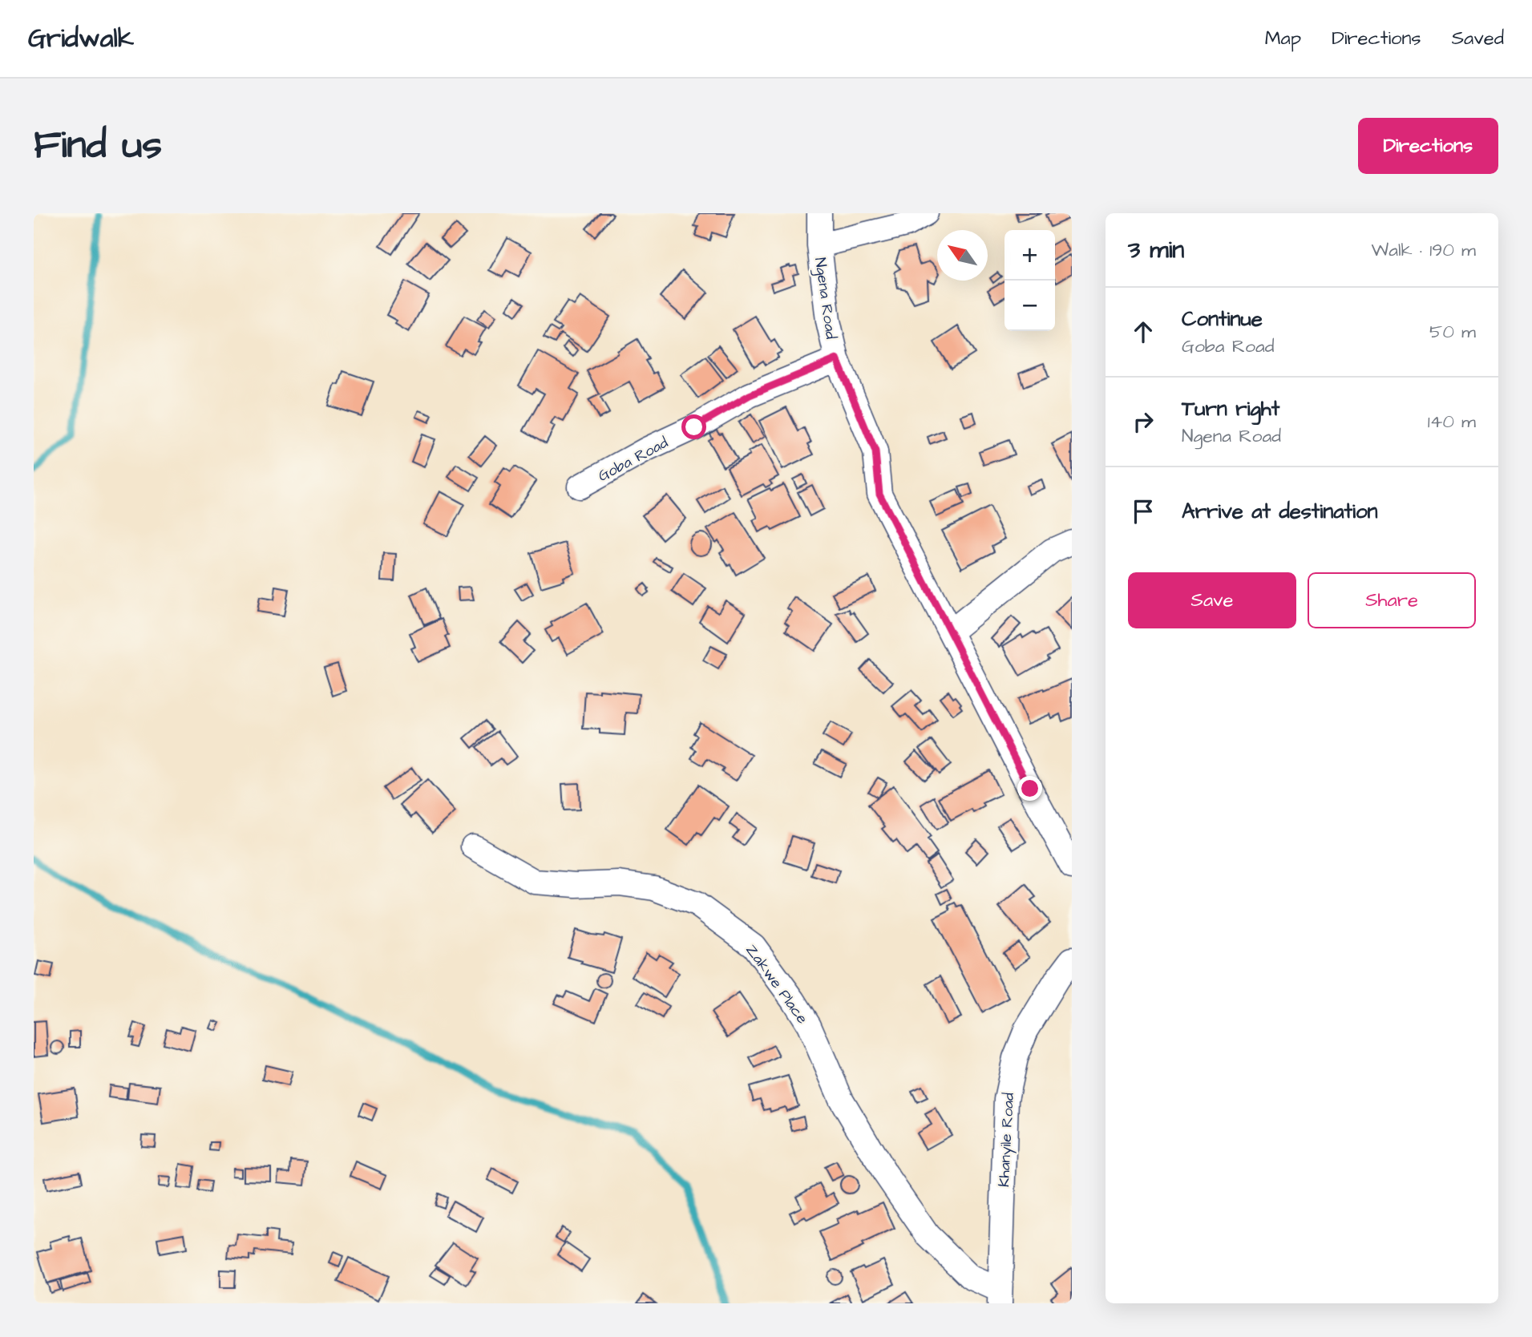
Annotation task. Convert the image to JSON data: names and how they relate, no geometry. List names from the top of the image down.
{
  "streets": {
    "street": [
      "Ngena Road",
      "Goba Road",
      "Zakwe Place",
      "Khanyile Road"
    ]
  },
  "crossings": [
    ["Ngena Road", "Goba Road"],
    ["Zakwe Place", "Khanyile Road"]
  ],
  "north": "top left",
  "page": {
    "header": "Gridwalk",
    "nav": ["Map", "Directions", "Saved"],
    "buttons": [
      "Directions",
      ["Save", "Share"]
    ],
    "title": "Find us",
    "heading": ["3 min", "Walk · 190 m"],
    "map_buttons": ["+", "−"],
    "list": [
      ["Continue", "Goba Road", "50 m"],
      ["Turn right", "Ngena Road", "140 m"],
      "Arrive at destination"
    ]
  }
}
